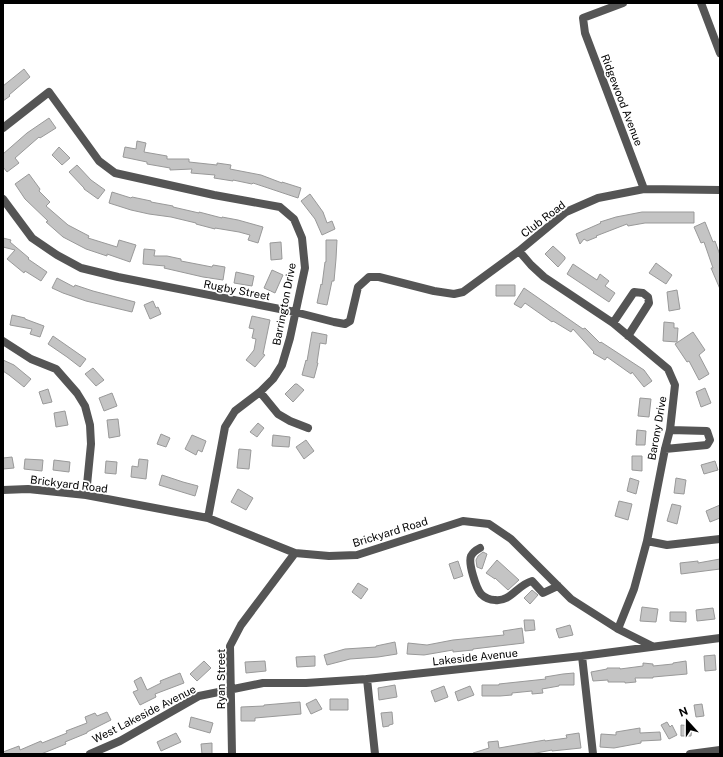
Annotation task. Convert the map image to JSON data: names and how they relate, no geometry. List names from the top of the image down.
{
  "streets": {
    "street": [
      "Ridgewood Avenue",
      "Club Road",
      "Rugby Street",
      "Barrington Drive",
      "Barony Drive",
      "Brickyard Road",
      "Lakeside Avenue",
      "Ryan Street",
      "West Lakeside Avenue"
    ]
  },
  "crossings": [
    ["Ridgewood Avenue", "Club Road"],
    ["Club Road", "Rugby Street"],
    ["Club Road", "Barony Drive"],
    ["Rugby Street", "Barrington Drive"],
    ["Barrington Drive", "Brickyard Road"],
    ["Barony Drive", "Brickyard Road"],
    ["Brickyard Road", "Lakeside Avenue"],
    ["Brickyard Road", "Ryan Street"],
    ["Lakeside Avenue", "Ryan Street"],
    ["Lakeside Avenue", "West Lakeside Avenue"],
    ["Ryan Street", "West Lakeside Avenue"]
  ],
  "north": "top"
}
